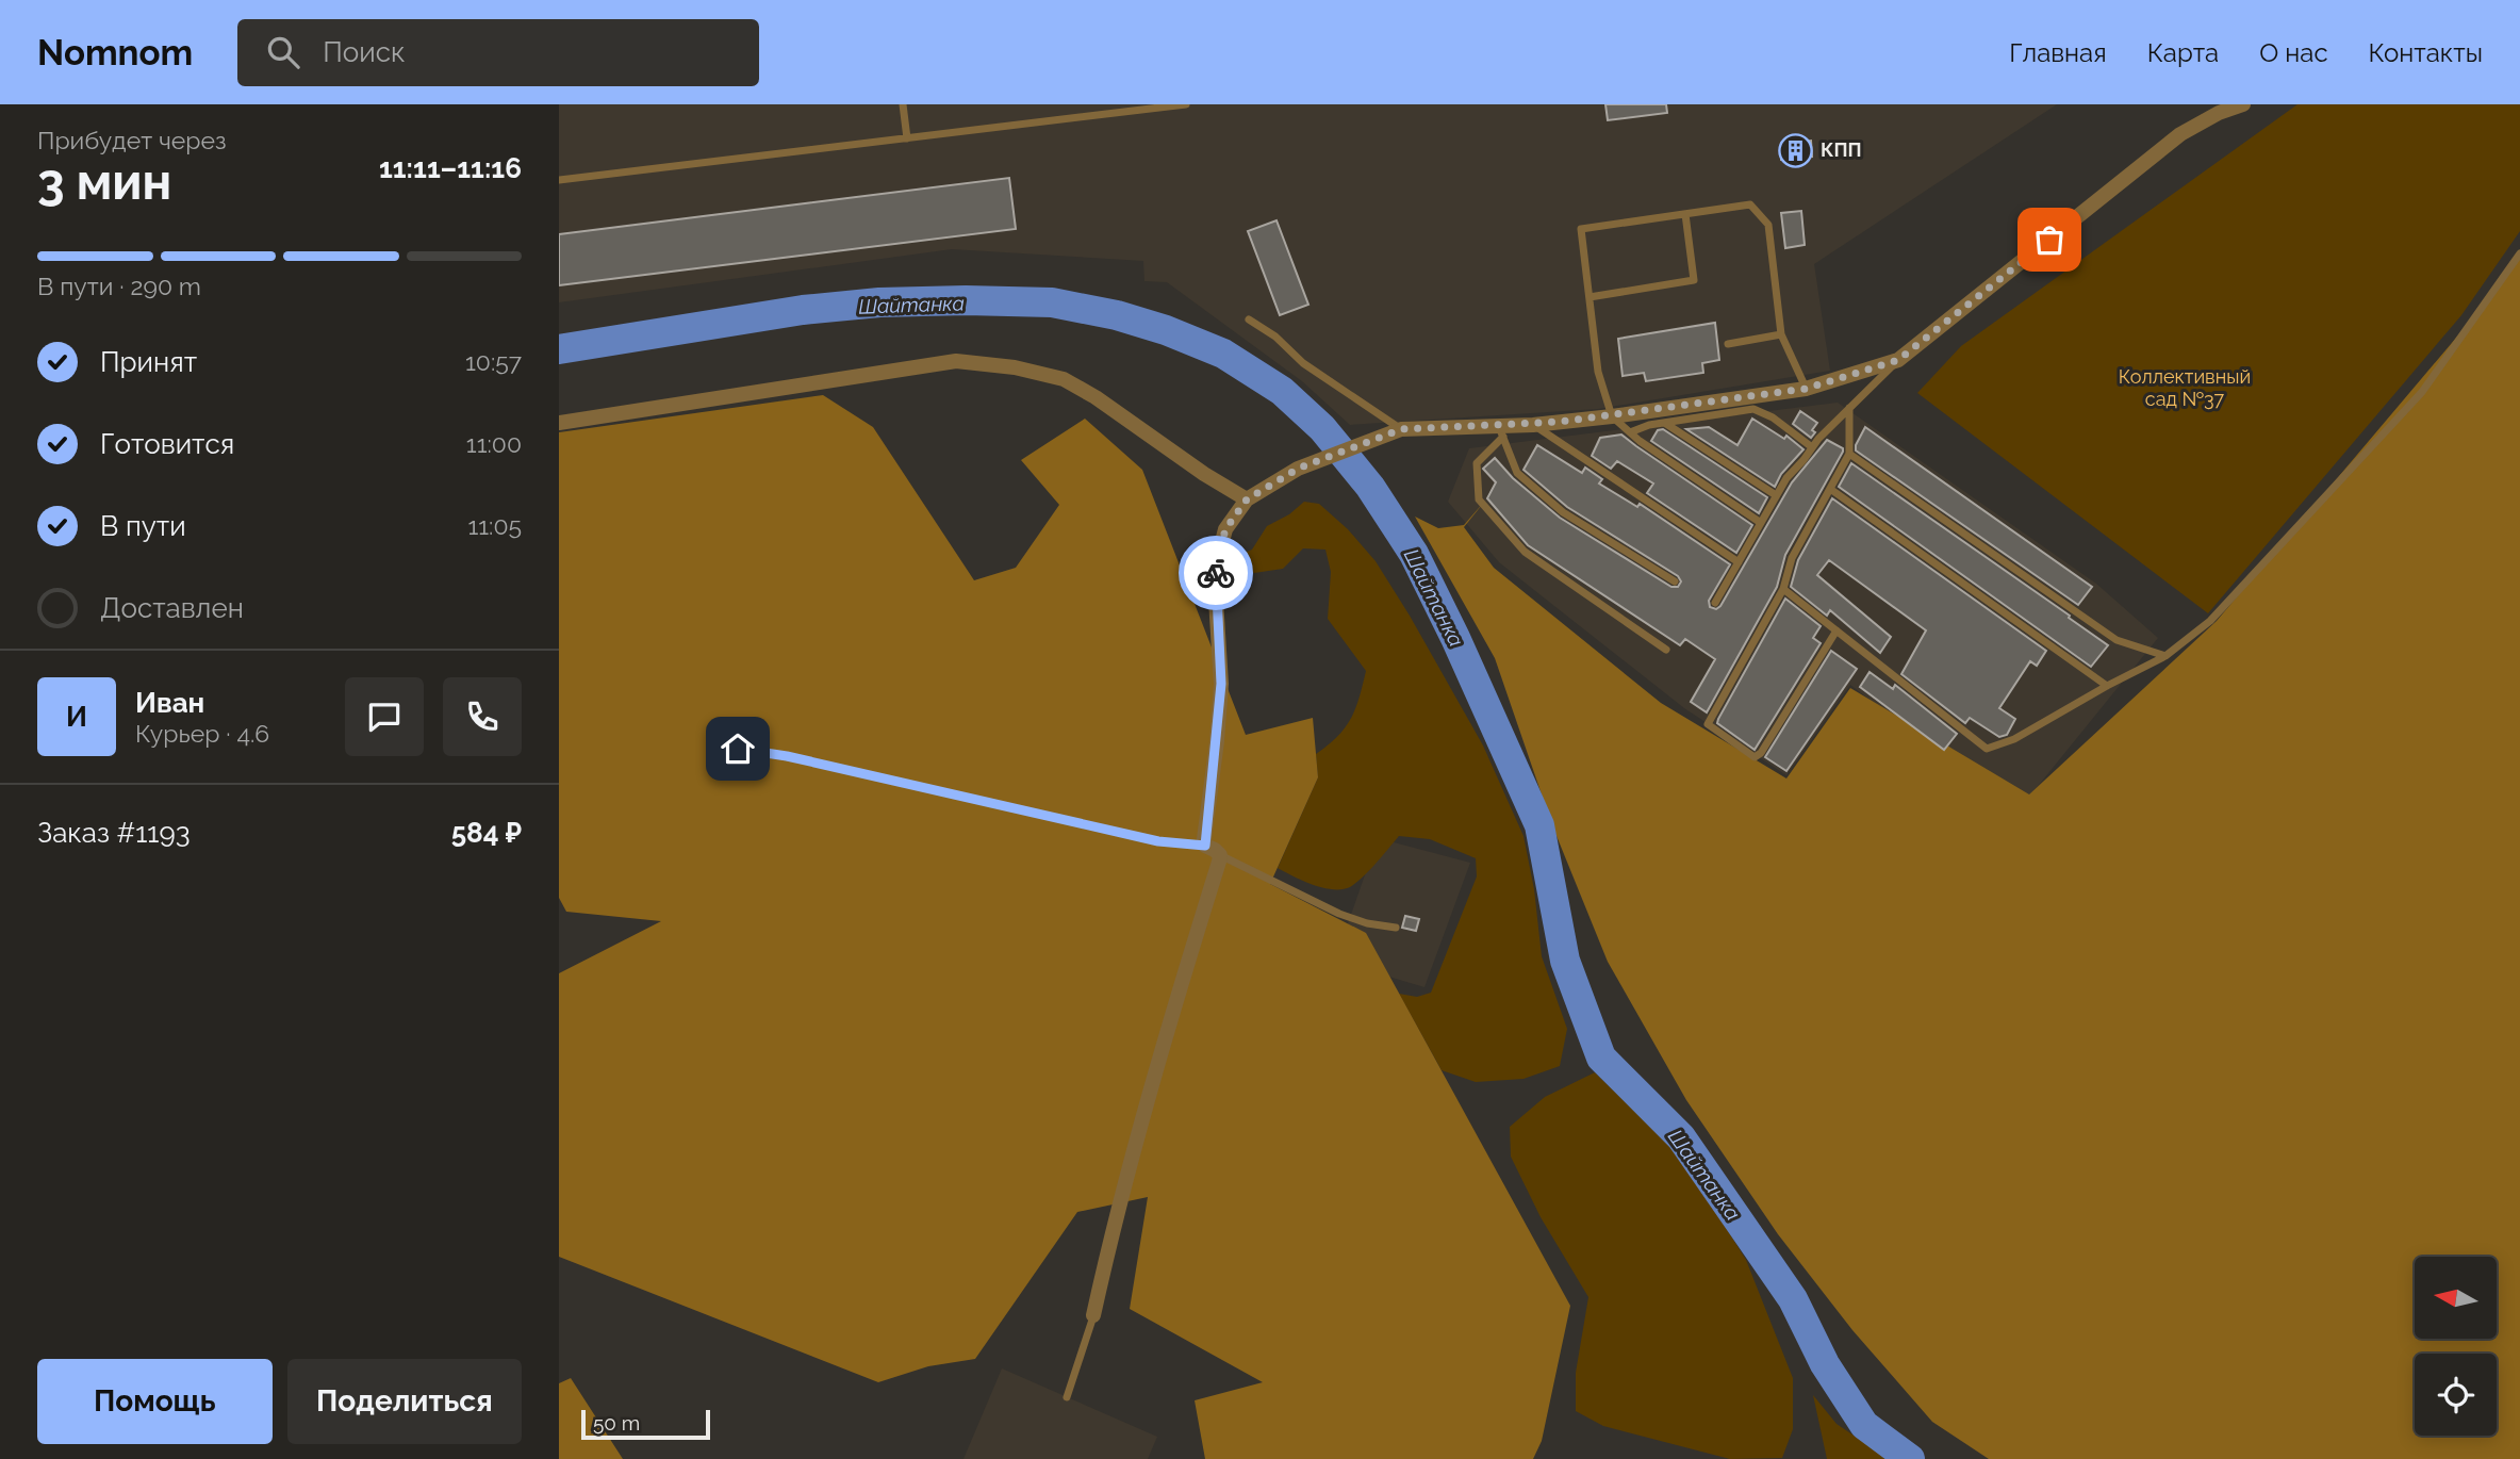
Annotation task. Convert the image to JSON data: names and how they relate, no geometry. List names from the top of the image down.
{
  "water": ["Шайтанка"],
  "parks": ["Коллективный сад №37"],
  "places": {
    "building": ["КПП"]
  },
  "scale_bar": "50 m",
  "north": "left",
  "page": {
    "header": "Nomnom",
    "search": "Поиск",
    "nav": [
      "Главная",
      "Карта",
      "О нас",
      "Контакты"
    ],
    "heading": ["3 мин", "Прибудет через", "11:11–11:16"],
    "panel": [
      "Иван",
      "Курьер · 4.6",
      "Заказ #1193",
      "584 ₽"
    ],
    "bar": "В пути · 290 m",
    "list": [
      ["Принят", "10:57"],
      ["Готовится", "11:00"],
      ["В пути", "11:05"],
      "Доставлен"
    ],
    "round": "И",
    "buttons": ["Помощь", "Поделиться"],
    "scale": "50 m"
  }
}
